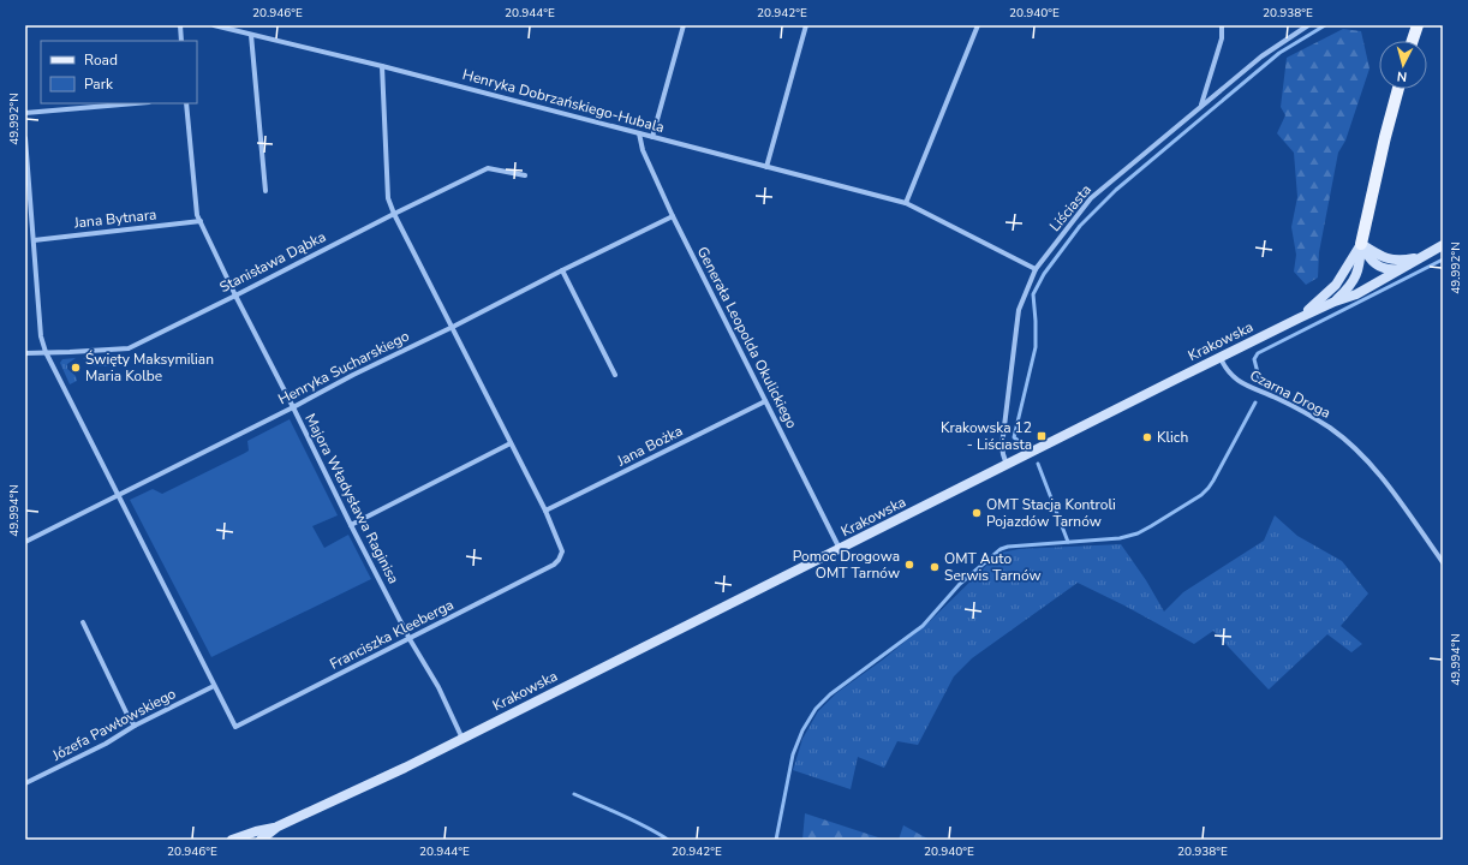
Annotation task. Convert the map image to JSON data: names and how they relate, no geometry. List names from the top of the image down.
{
  "streets": {
    "main road": ["Krakowska"],
    "street": [
      "Henryka Dobrzańskiego-Hubala",
      "Liściasta",
      "Jana Bytnara",
      "Stanisława Dąbka",
      "Generała Leopolda Okulickiego",
      "Henryka Sucharskiego",
      "Czarna Droga",
      "Jana Bożka",
      "Majora Władysława Raginisa",
      "Franciszka Kleeberga",
      "Józefa Pawłowskiego"
    ]
  },
  "crossings": [
    ["Henryka Dobrzańskiego-Hubala", "Liściasta"],
    ["Henryka Dobrzańskiego-Hubala", "Generała Leopolda Okulickiego"],
    ["Henryka Dobrzańskiego-Hubala", "Franciszka Kleeberga"],
    ["Liściasta", "Krakowska"],
    ["Jana Bytnara", "Majora Władysława Raginisa"],
    ["Jana Bytnara", "Franciszka Kleeberga"],
    ["Stanisława Dąbka", "Majora Władysława Raginisa"],
    ["Stanisława Dąbka", "Franciszka Kleeberga"],
    ["Generała Leopolda Okulickiego", "Krakowska"],
    ["Generała Leopolda Okulickiego", "Henryka Sucharskiego"],
    ["Generała Leopolda Okulickiego", "Jana Bożka"],
    ["Krakowska", "Czarna Droga"],
    ["Krakowska", "Majora Władysława Raginisa"],
    ["Henryka Sucharskiego", "Majora Władysława Raginisa"],
    ["Henryka Sucharskiego", "Franciszka Kleeberga"],
    ["Jana Bożka", "Franciszka Kleeberga"],
    ["Majora Władysława Raginisa", "Franciszka Kleeberga"],
    ["Franciszka Kleeberga", "Józefa Pawłowskiego"]
  ],
  "places": {
    "other": [
      "Święty Maksymilian Maria Kolbe",
      "Klich",
      "OMT Stacja Kontroli Pojazdów Tarnów",
      "Pomoc Drogowa OMT Tarnów",
      "OMT Auto Serwis Tarnów"
    ],
    "transit": ["Krakowska 12 - Liściasta"]
  },
  "legend": ["Road", "Park"],
  "north": "bottom",
  "coordinates": [
    "20.946°E",
    "20.944°E",
    "20.942°E",
    "20.940°E",
    "20.938°E",
    "49.992°N",
    "49.994°N"
  ]
}
